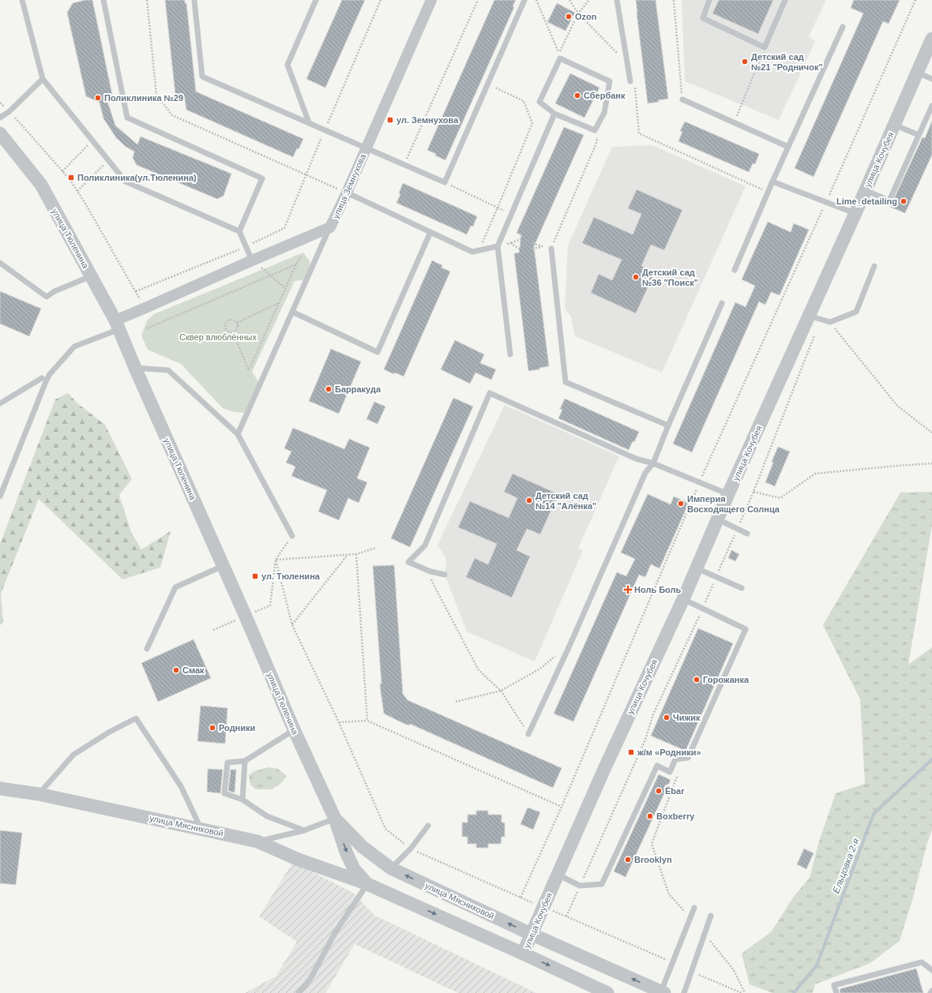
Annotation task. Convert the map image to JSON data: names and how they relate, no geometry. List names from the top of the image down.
{
  "streets": {
    "street": [
      "улица Кочубея",
      "улица Земнухова",
      "улица Тюленина",
      "улица Мясниковой"
    ]
  },
  "crossings": [
    ["улица Кочубея", "улица Мясниковой"],
    ["улица Земнухова", "улица Тюленина"],
    ["улица Тюленина", "улица Мясниковой"]
  ],
  "water": ["Ельцовка 2-я"],
  "parks": ["Сквер влюблённых"],
  "places": {
    "other": [
      "Ozon",
      "Детский сад №21 \"Родничок\"",
      "Сбербанк",
      "Поликлиника №29",
      "Lime_detailing",
      "Детский сад №36 \"Поиск\"",
      "Барракуда",
      "Детский сад №14 \"Алёнка\"",
      "Империя Восходящего Солнца",
      "Смак",
      "Горожанка",
      "Чижик",
      "Родники",
      "Ёbar",
      "Boxberry",
      "Brooklyn"
    ],
    "transit": [
      "ул. Земнухова",
      "Поликлиника(ул.Тюленина)",
      "ул. Тюленина",
      "ж/м «Родники»"
    ],
    "health": ["Ноль Боль"]
  }
}
